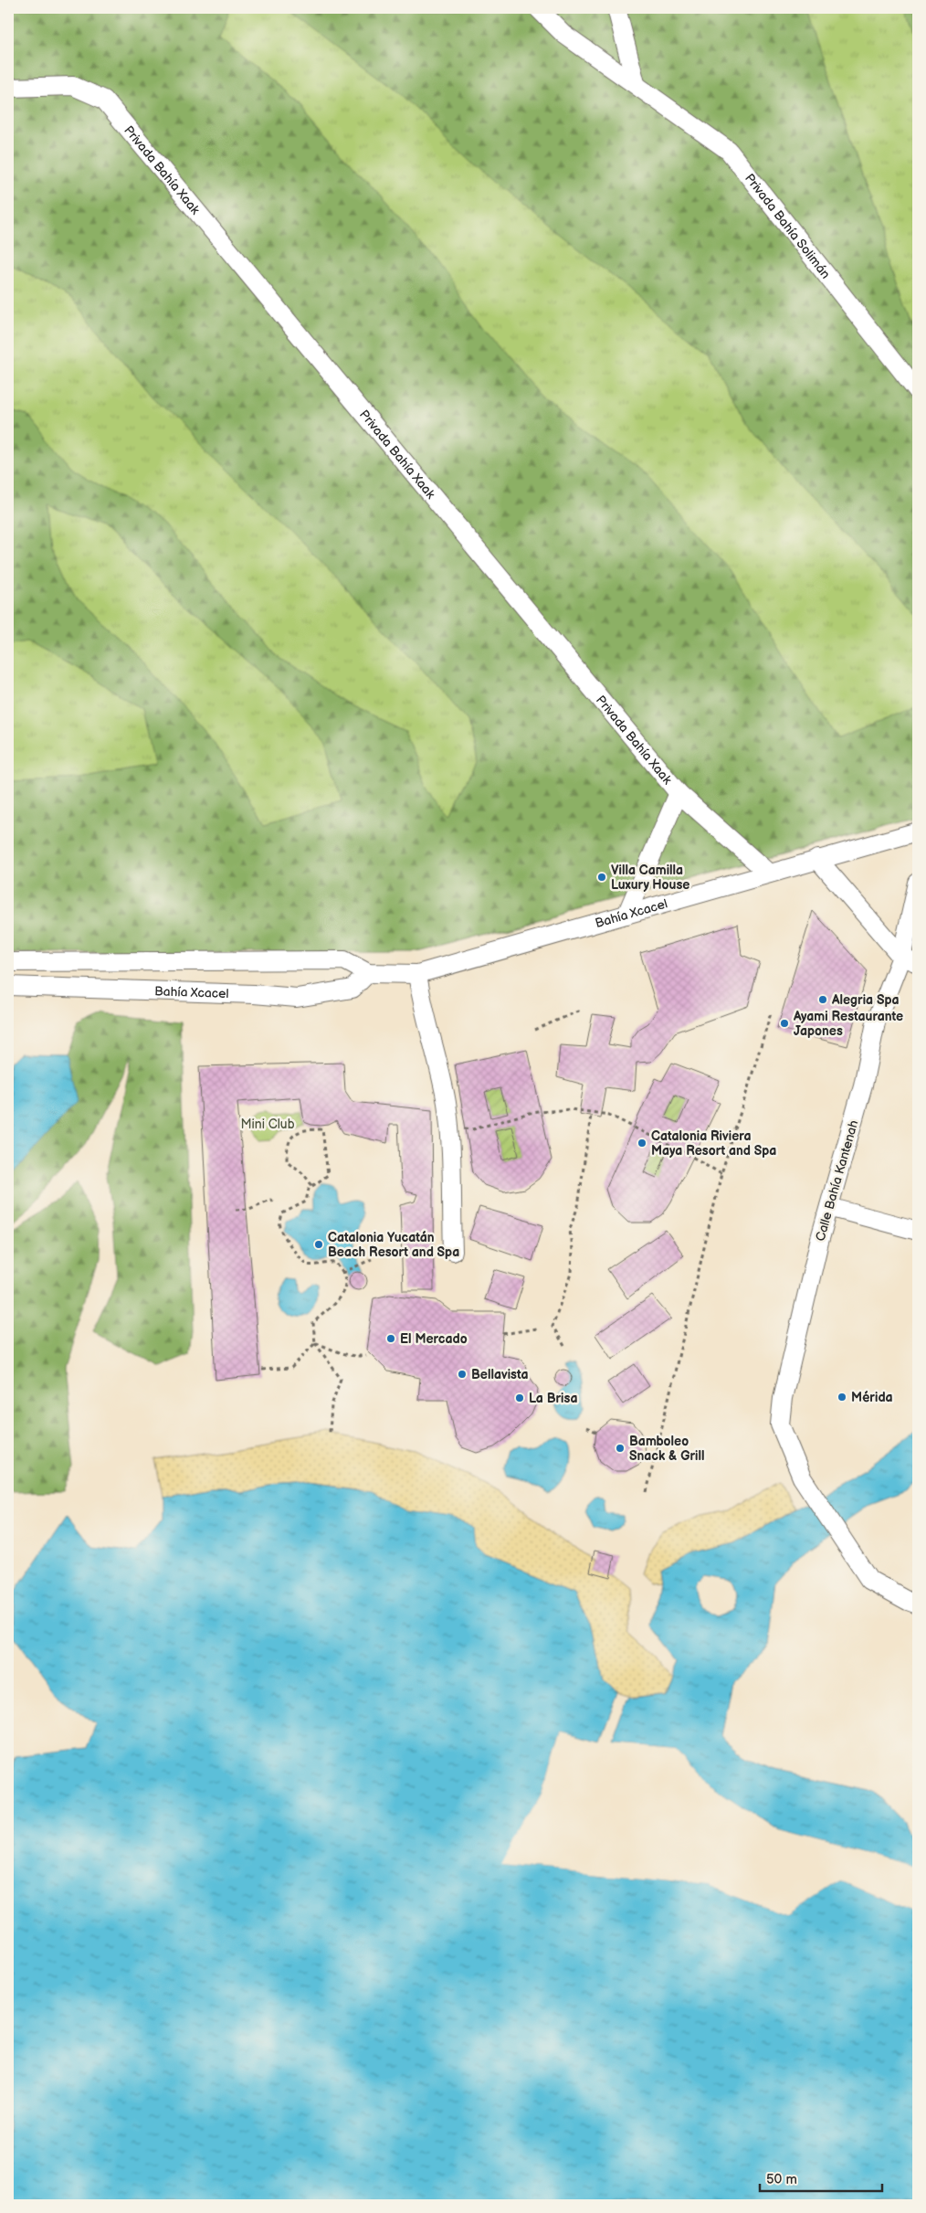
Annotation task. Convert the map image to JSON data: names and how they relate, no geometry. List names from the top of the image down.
{
  "streets": {
    "street": [
      "Privada Bahía Xaak",
      "Privada Bahía Solimán",
      "Bahía Xcacel",
      "Calle Bahía Kantenah"
    ]
  },
  "crossings": [
    ["Privada Bahía Xaak", "Bahía Xcacel"]
  ],
  "parks": ["Mini Club"],
  "places": [
    "Villa Camilla Luxury House",
    "Alegria Spa",
    "Ayami Restaurante Japones",
    "Catalonia Riviera Maya Resort and Spa",
    "Catalonia Yucatán Beach Resort and Spa",
    "El Mercado",
    "Bellavista",
    "Mérida",
    "La Brisa",
    "Bamboleo Snack & Grill"
  ],
  "scale_bar": "50 m"
}
